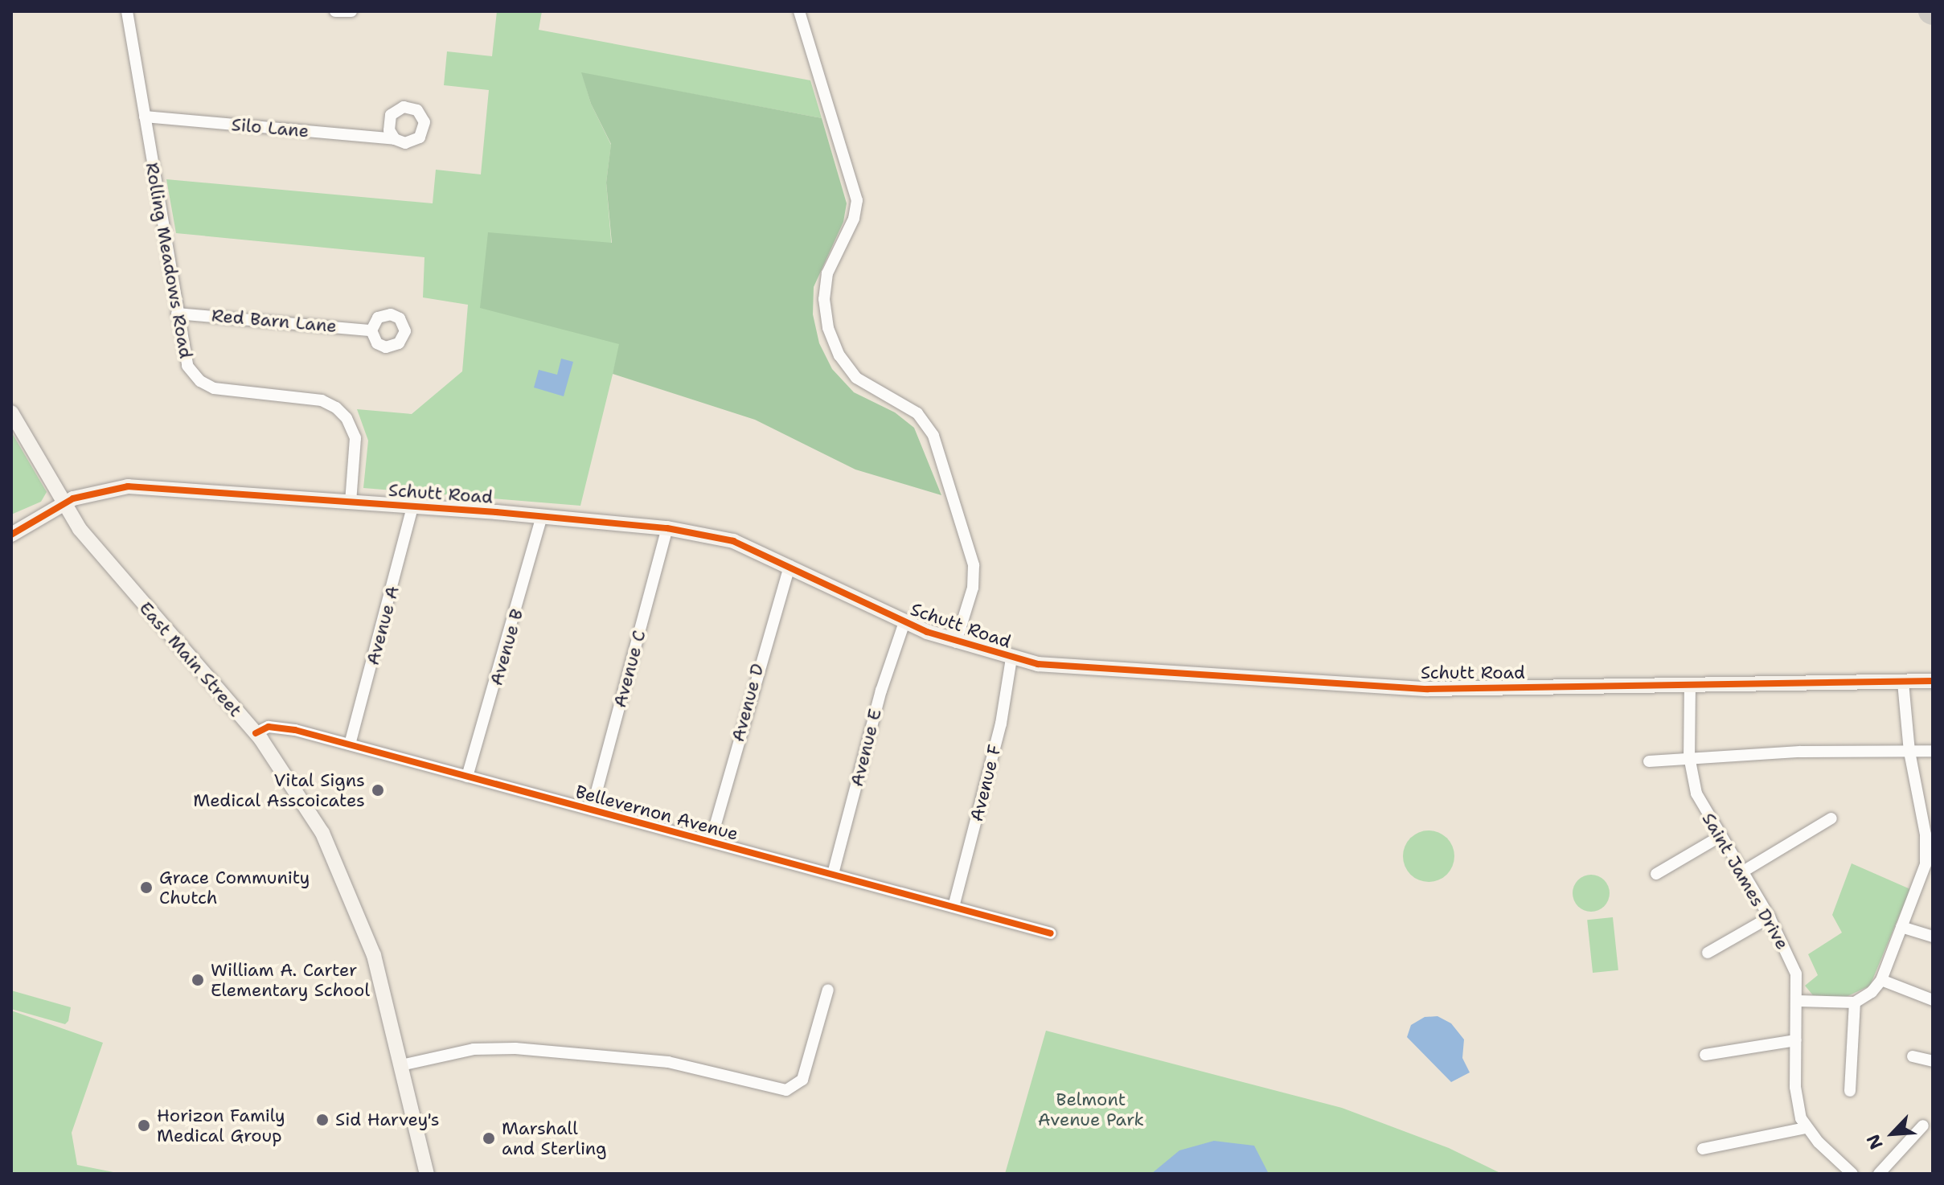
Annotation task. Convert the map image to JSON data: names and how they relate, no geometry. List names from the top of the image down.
{
  "streets": {
    "street": [
      "Silo Lane",
      "Rolling Meadows Road",
      "Red Barn Lane",
      "Schutt Road",
      "Avenue A",
      "Avenue B",
      "East Main Street",
      "Avenue C",
      "Avenue D",
      "Avenue E",
      "Avenue F",
      "Bellevernon Avenue",
      "Saint James Drive"
    ]
  },
  "crossings": [
    ["Silo Lane", "Rolling Meadows Road"],
    ["Rolling Meadows Road", "Red Barn Lane"],
    ["Rolling Meadows Road", "Schutt Road"],
    ["Schutt Road", "Avenue A"],
    ["Schutt Road", "Avenue B"],
    ["Schutt Road", "East Main Street"],
    ["Schutt Road", "Avenue C"],
    ["Schutt Road", "Avenue D"],
    ["Schutt Road", "Avenue E"],
    ["Schutt Road", "Avenue F"],
    ["Schutt Road", "Saint James Drive"],
    ["Avenue A", "Bellevernon Avenue"],
    ["Avenue B", "Bellevernon Avenue"],
    ["East Main Street", "Bellevernon Avenue"],
    ["Avenue C", "Bellevernon Avenue"],
    ["Avenue D", "Bellevernon Avenue"],
    ["Avenue E", "Bellevernon Avenue"],
    ["Avenue F", "Bellevernon Avenue"]
  ],
  "parks": ["Belmont Avenue Park"],
  "places": [
    "Vital Signs Medical Asscoicates",
    "Grace Community Chutch",
    "William A. Carter Elementary School",
    "Sid Harvey's",
    "Horizon Family Medical Group",
    "Marshall and Sterling"
  ],
  "north": "bottom left"
}
